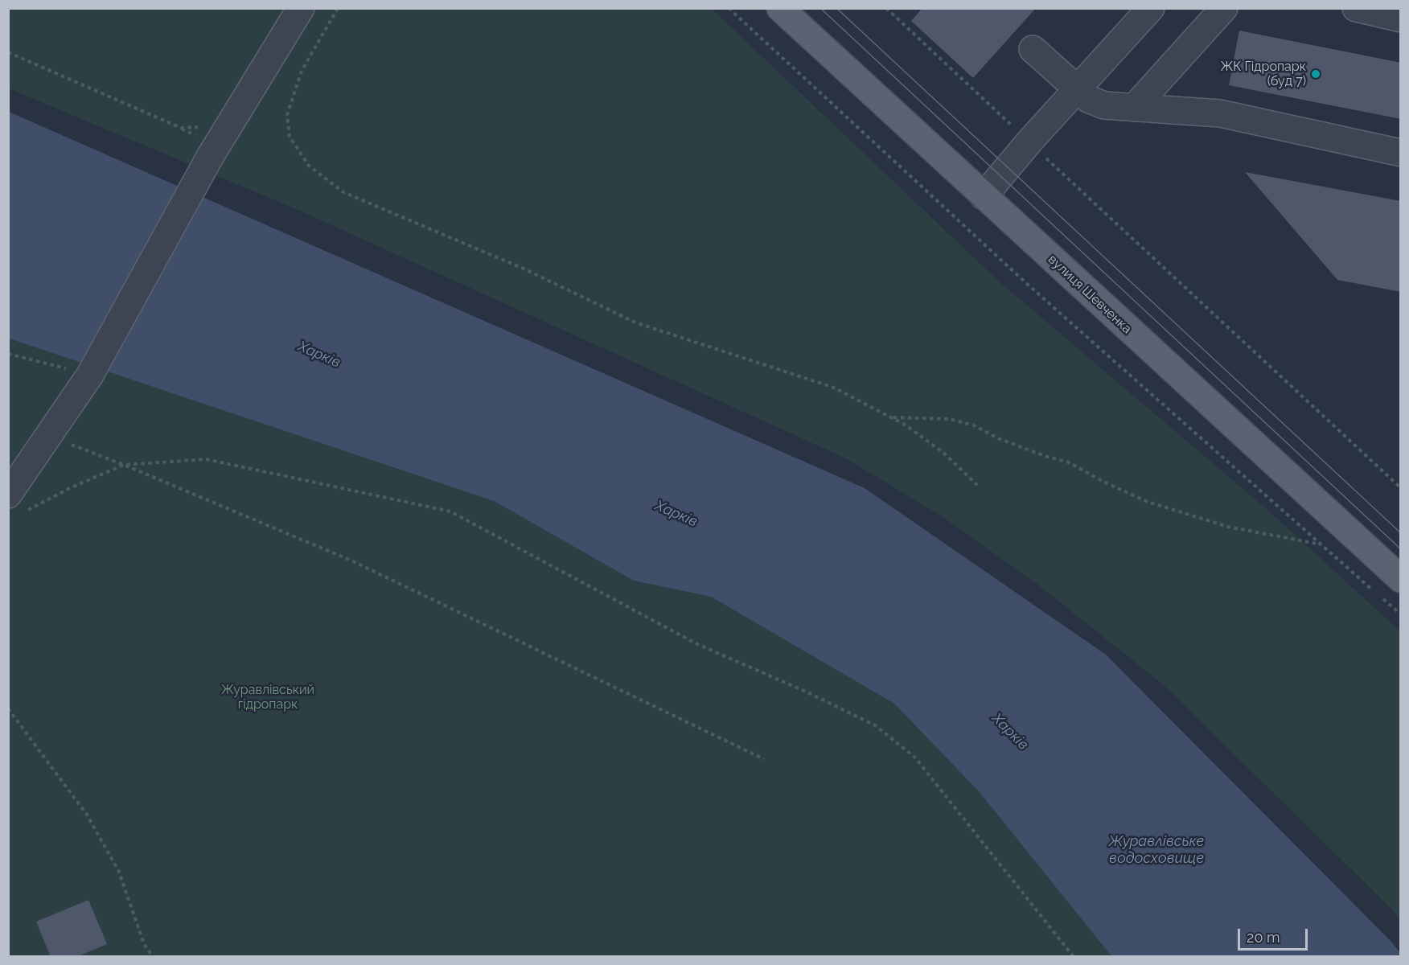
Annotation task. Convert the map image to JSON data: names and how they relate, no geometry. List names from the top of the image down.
{
  "streets": {
    "main road": ["вулиця Шевченка"]
  },
  "water": ["Харків", "Журавлівське водосховище"],
  "parks": ["Журавлівський гідропарк"],
  "places": ["ЖК Гідропарк (буд 7)"],
  "scale_bar": "20 m"
}
